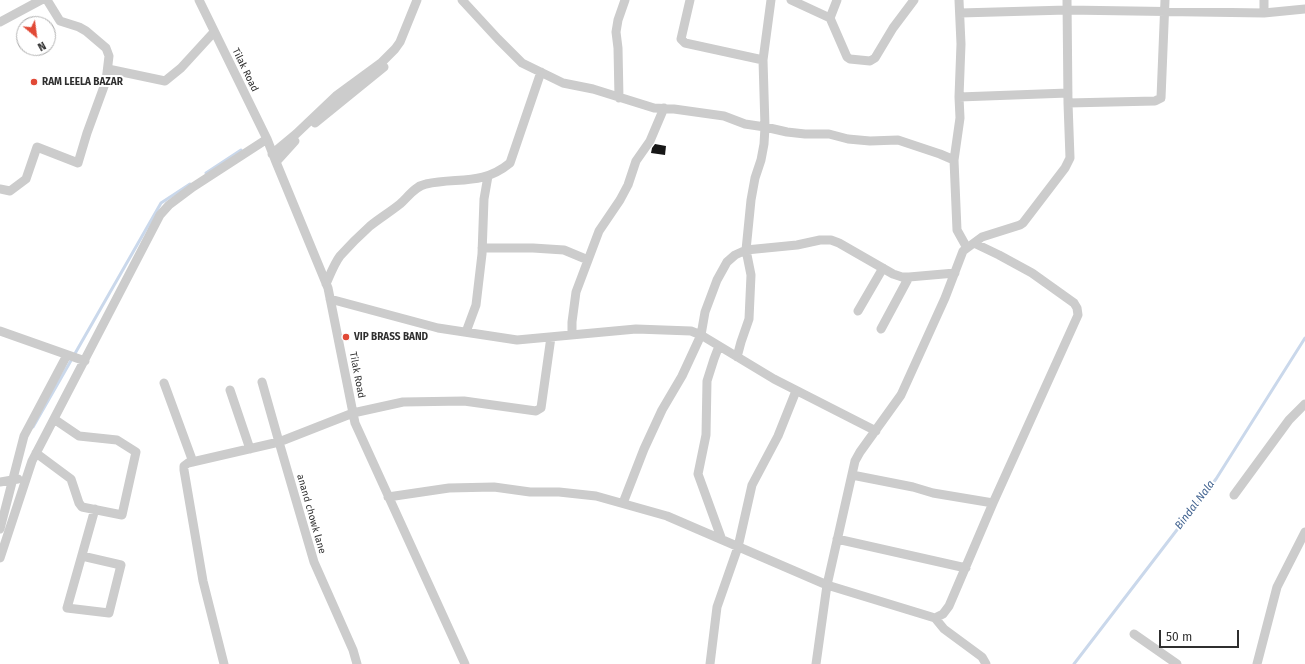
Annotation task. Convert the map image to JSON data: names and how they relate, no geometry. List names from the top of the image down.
{
  "streets": {
    "street": ["Tilak Road", "anand chowk lane"]
  },
  "water": ["Bindal Nala"],
  "places": ["RAM LEELA BAZAR", "VIP BRASS BAND"],
  "scale_bar": "50 m",
  "north": "bottom right"
}
